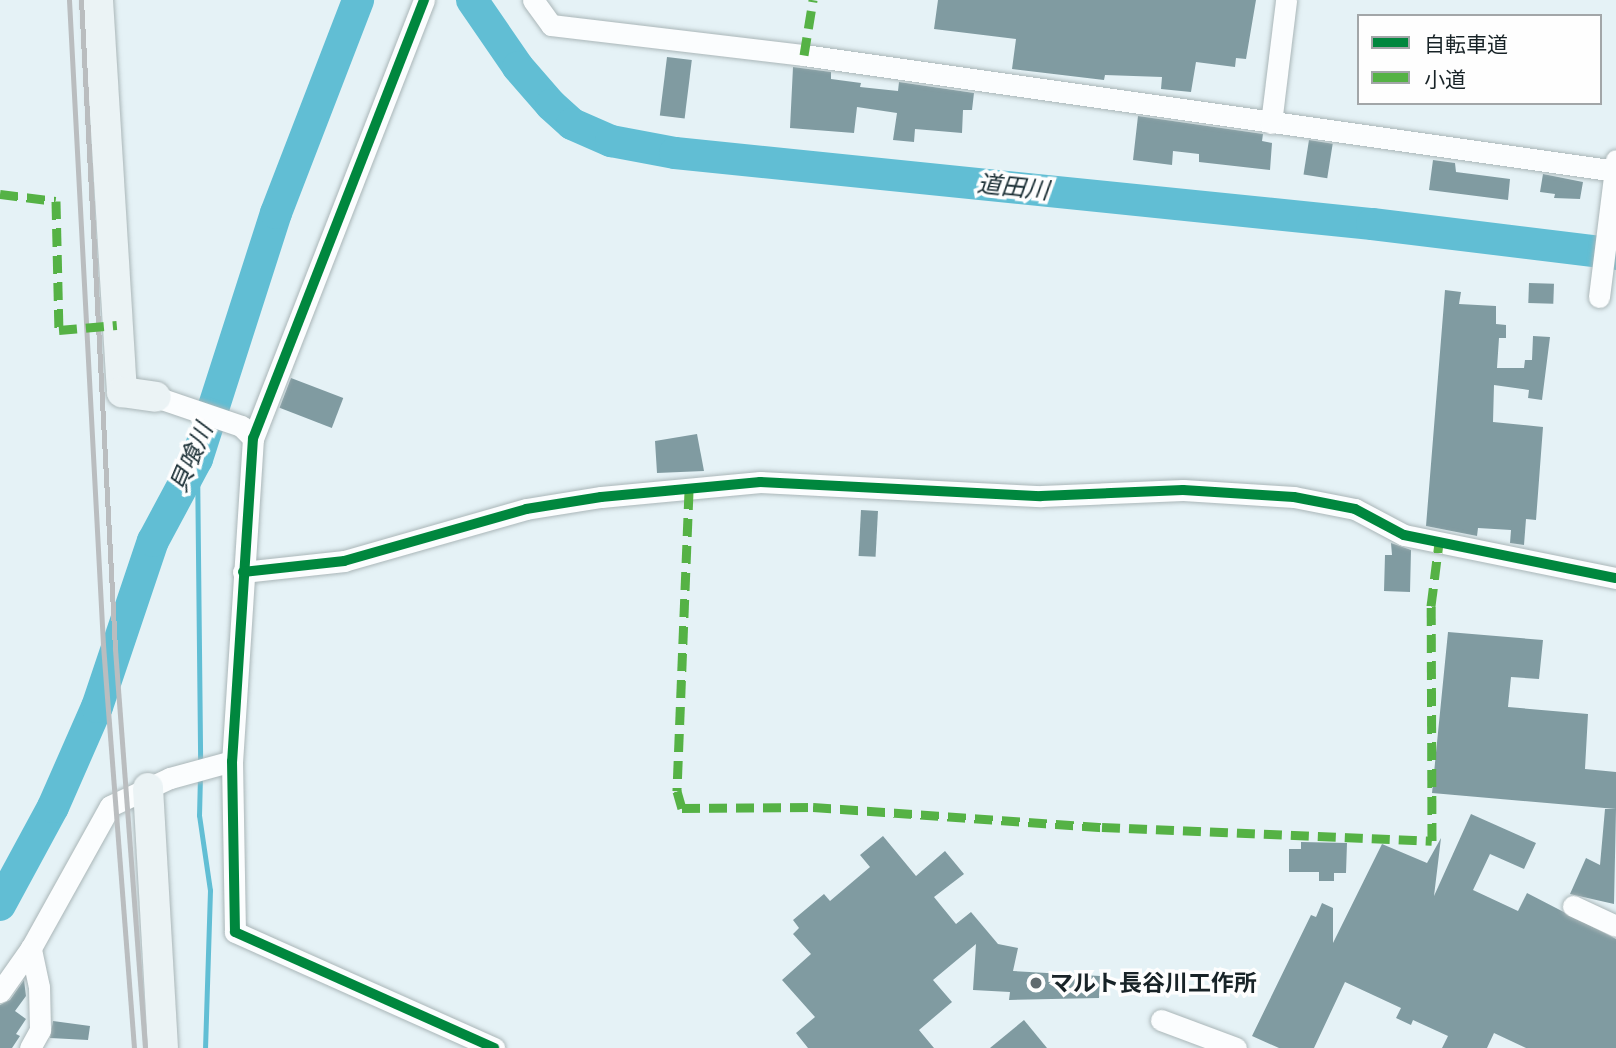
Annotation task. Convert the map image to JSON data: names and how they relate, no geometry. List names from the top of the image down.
{
  "water": ["道田川", "貝喰川"],
  "places": ["マルト長谷川工作所"],
  "legend": ["自転車道", "小道"]
}
